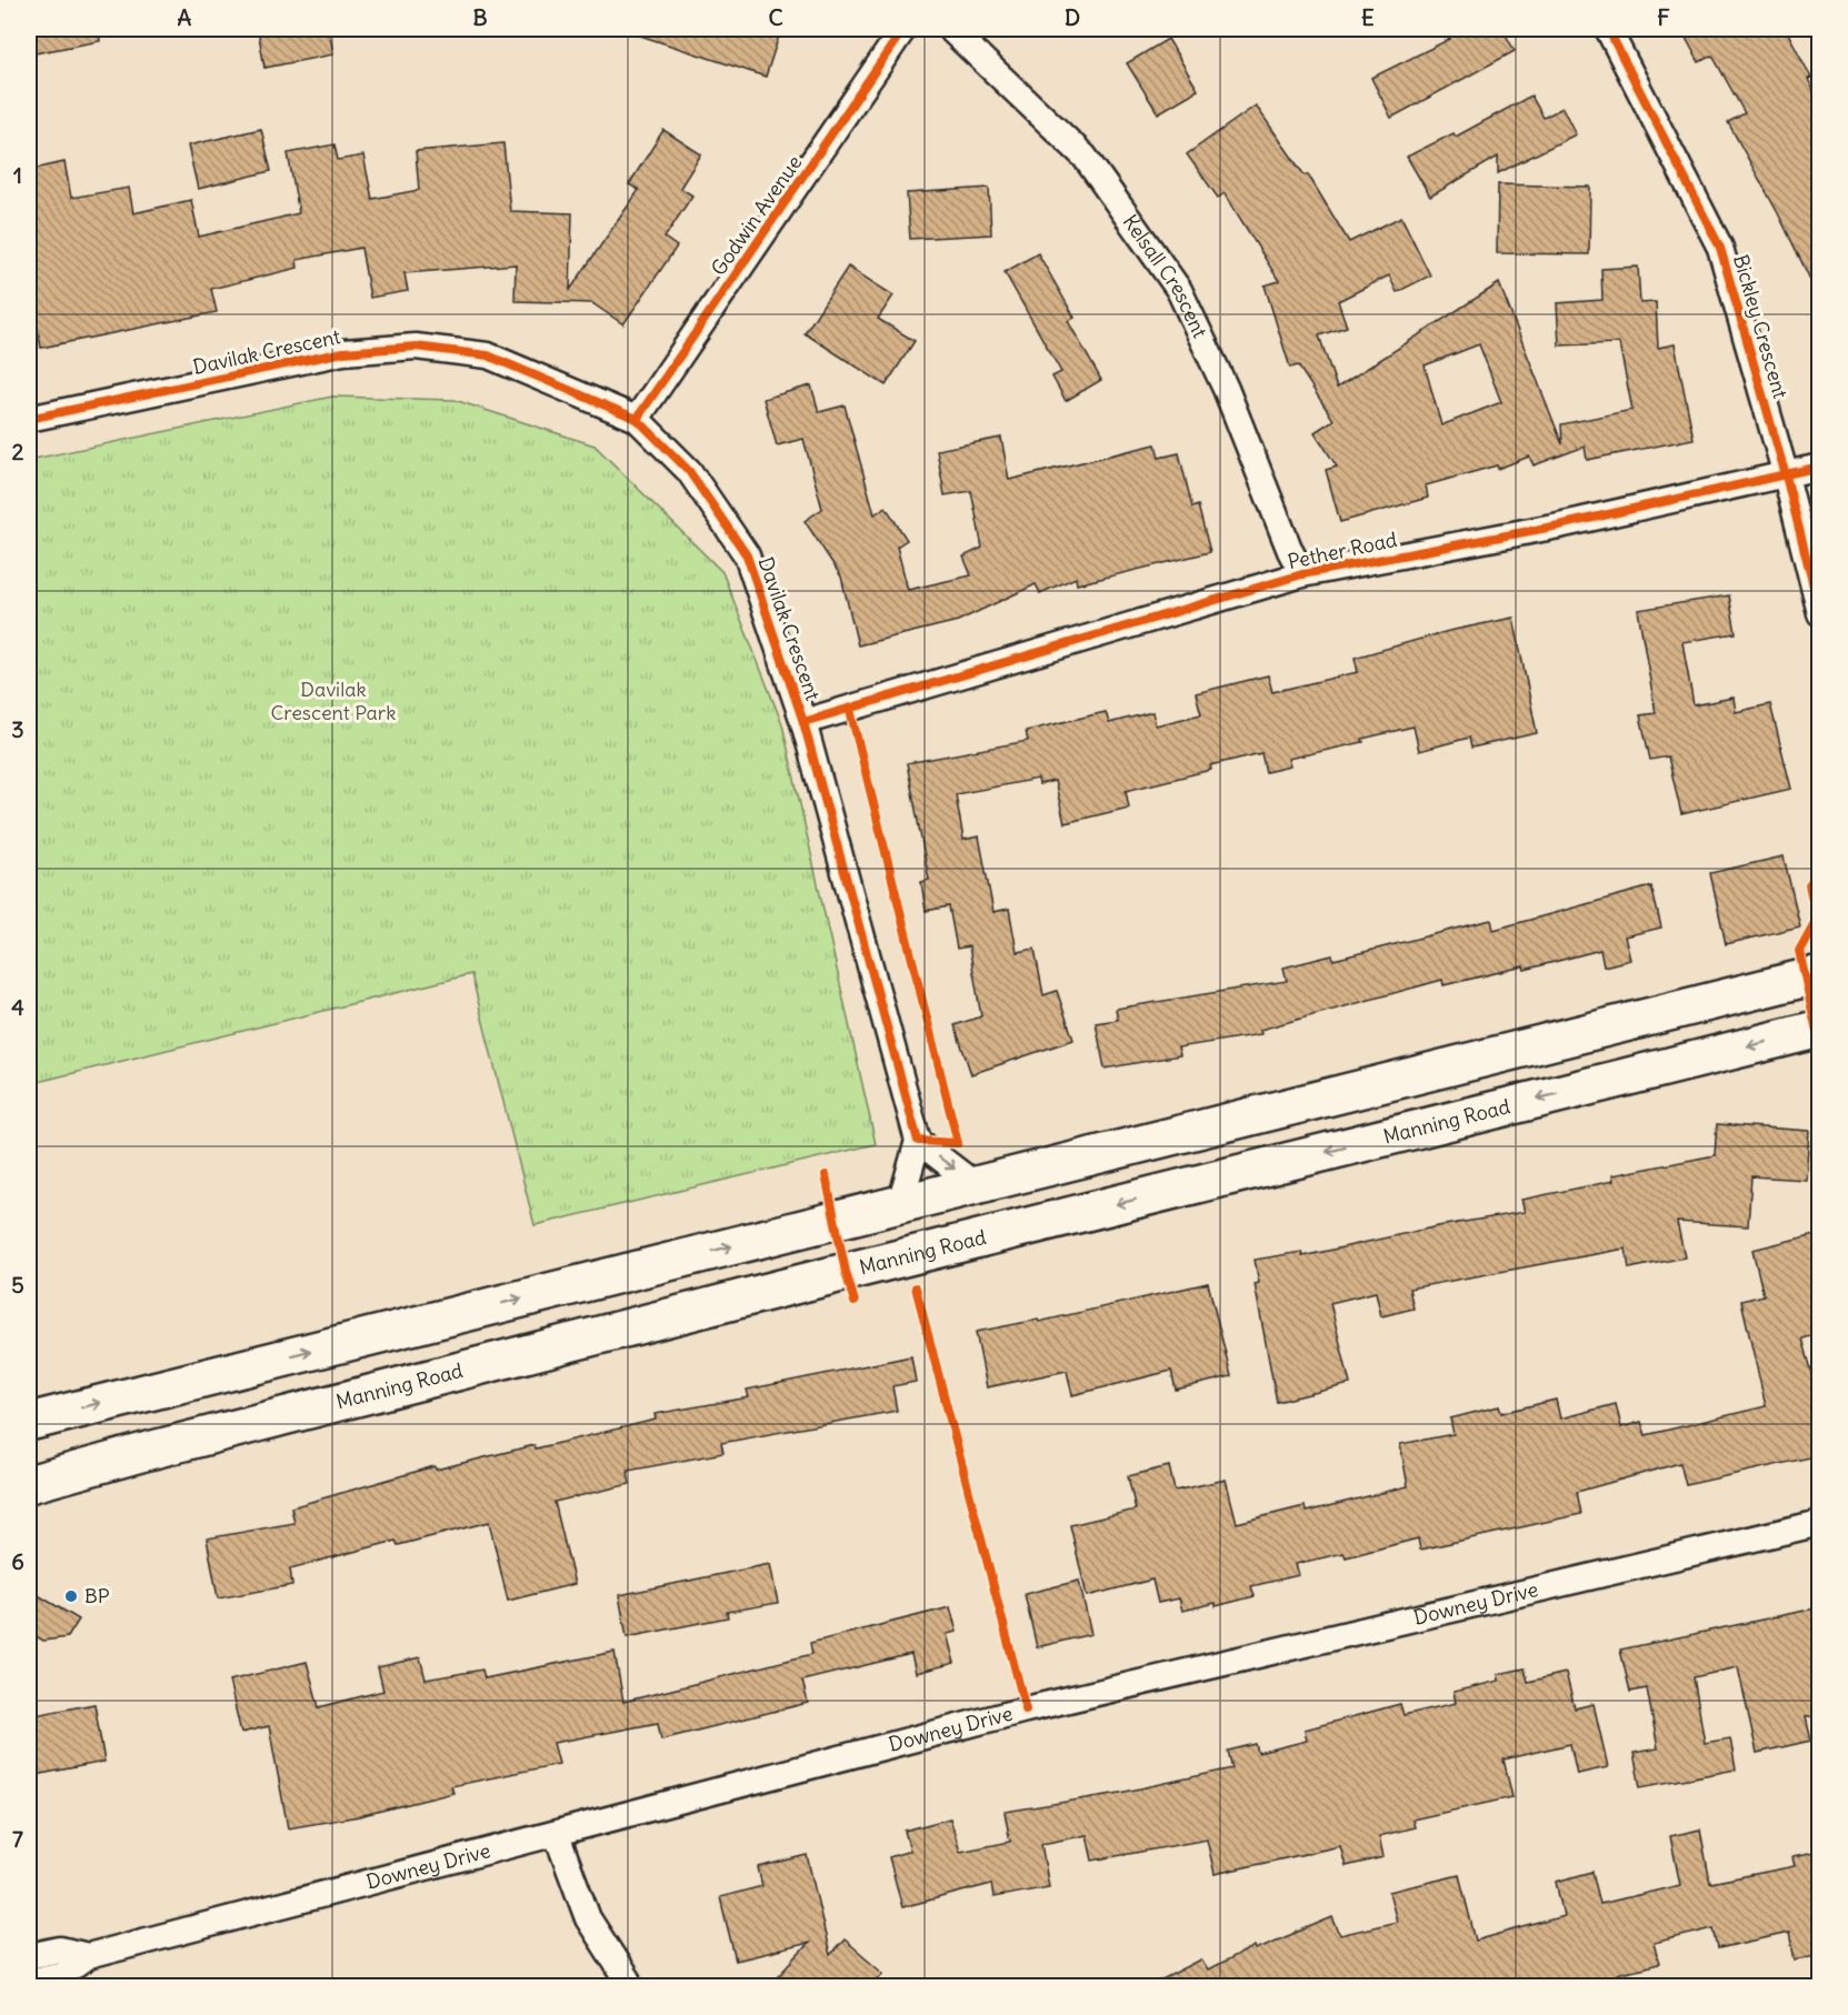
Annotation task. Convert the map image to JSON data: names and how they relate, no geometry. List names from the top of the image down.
{
  "streets": {
    "main road": ["Manning Road"],
    "street": [
      "Godwin Avenue",
      "Kelsall Crescent",
      "Bickley Crescent",
      "Davilak Crescent",
      "Pether Road",
      "Downey Drive"
    ]
  },
  "crossings": [
    ["Godwin Avenue", "Davilak Crescent"],
    ["Kelsall Crescent", "Pether Road"],
    ["Bickley Crescent", "Pether Road"],
    ["Davilak Crescent", "Pether Road"]
  ],
  "parks": ["Davilak Crescent Park"],
  "places": ["BP"],
  "grid": {
    "columns": [
      "A",
      "B",
      "C",
      "D",
      "E",
      "F"
    ],
    "rows": [
      "1",
      "2",
      "3",
      "4",
      "5",
      "6",
      "7"
    ]
  }
}
